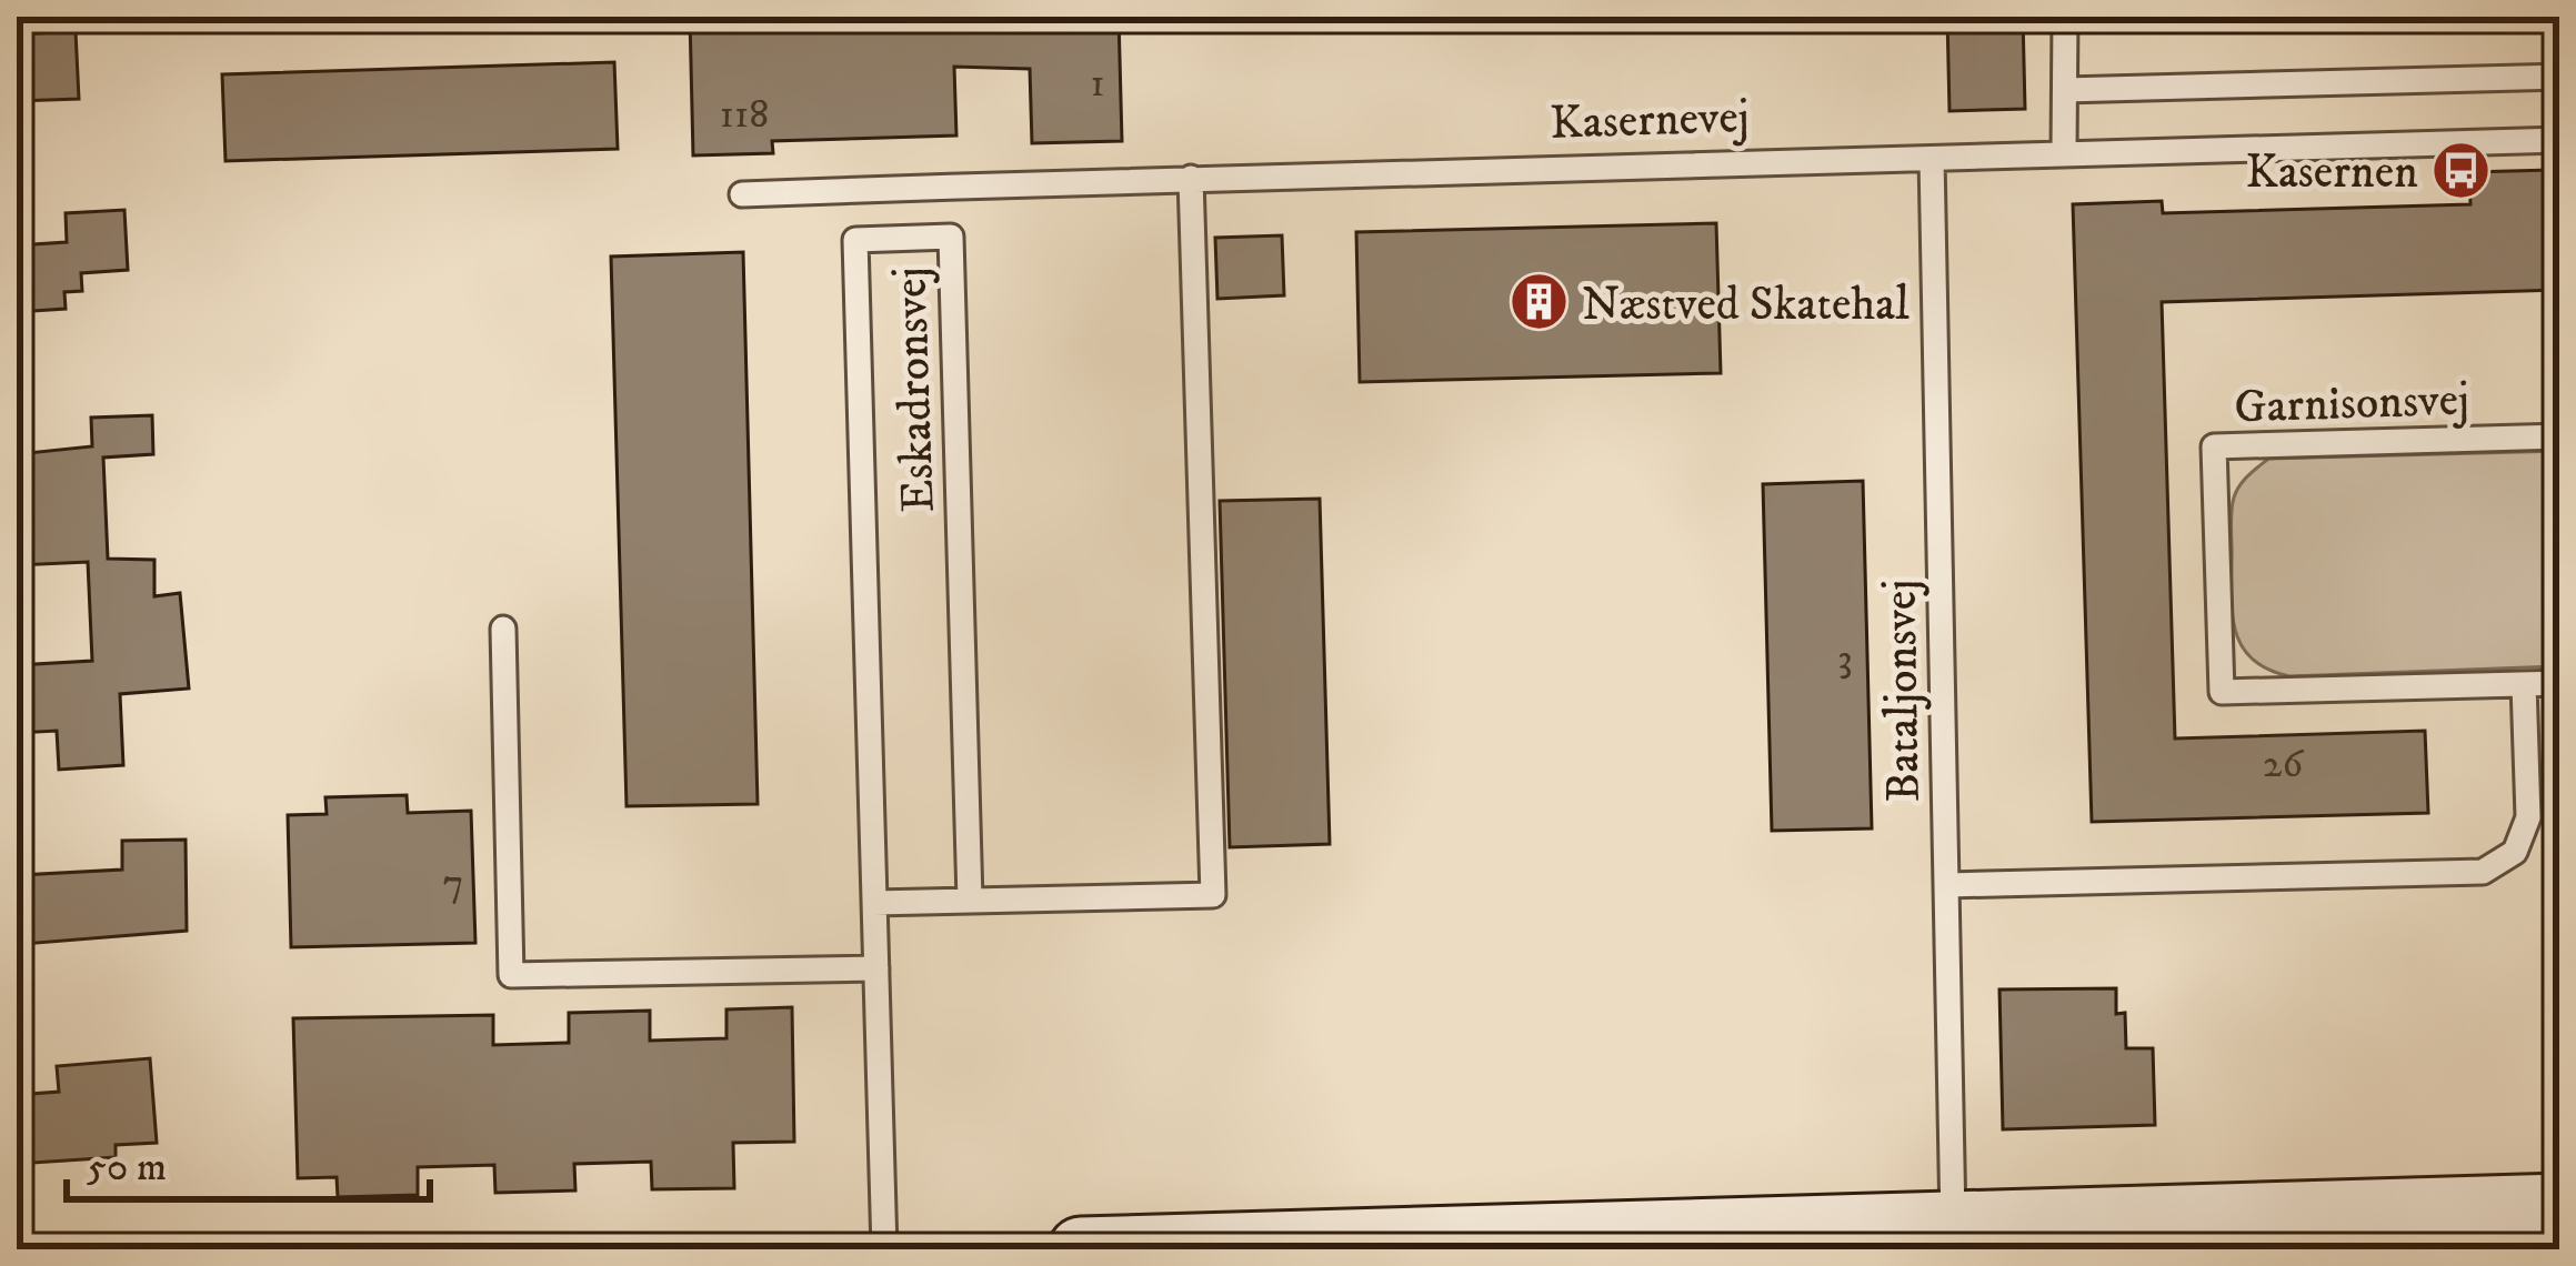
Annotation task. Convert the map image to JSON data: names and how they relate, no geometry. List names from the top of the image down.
{
  "streets": {
    "lane": [
      "Kasernevej",
      "Eskadronsvej",
      "Garnisonsvej",
      "Bataljonsvej"
    ]
  },
  "crossings": [
    ["Kasernevej", "Bataljonsvej"]
  ],
  "places": {
    "bus stop": ["Kasernen"],
    "building": ["Næstved Skatehal"]
  },
  "house_numbers": [
    "1",
    "118",
    "3",
    "26",
    "7"
  ],
  "scale_bar": "50 m"
}
